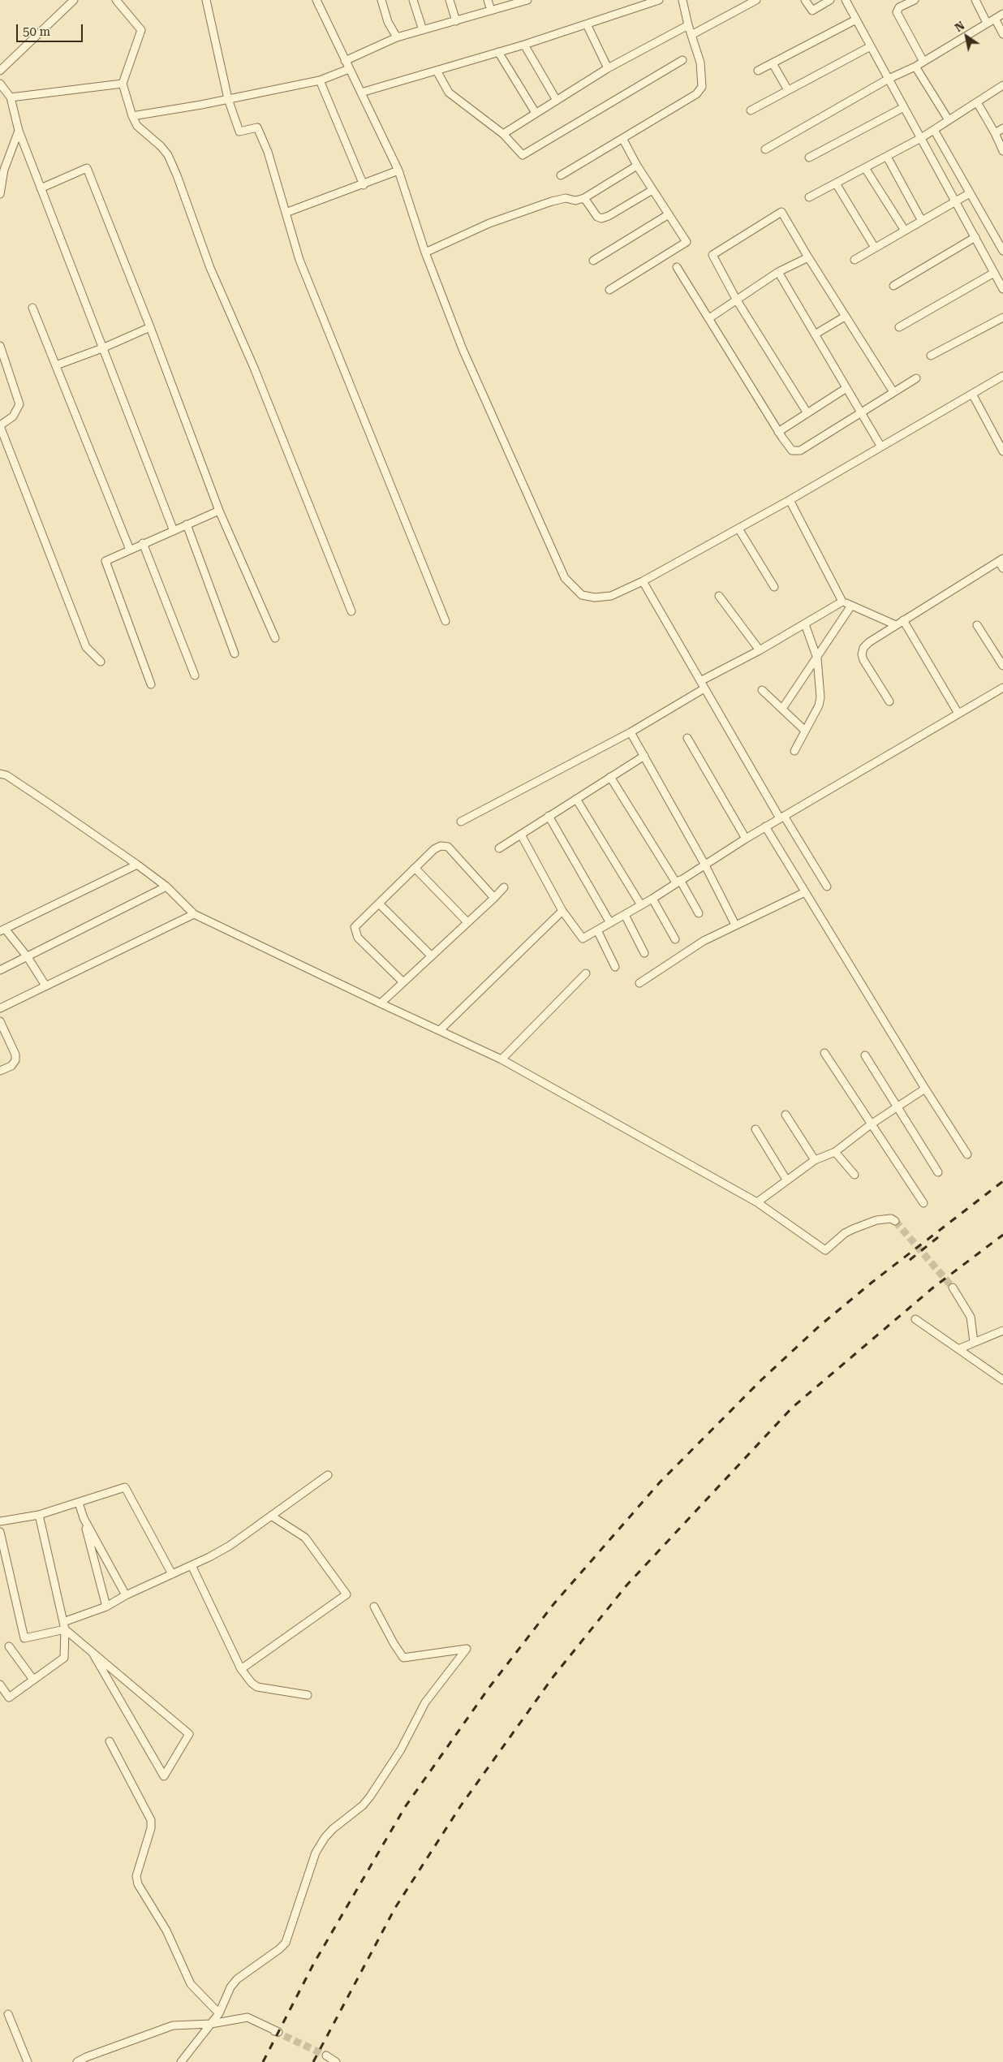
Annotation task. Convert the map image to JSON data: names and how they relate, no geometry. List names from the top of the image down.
{
  "scale_bar": "50 m",
  "north": "top left"
}
